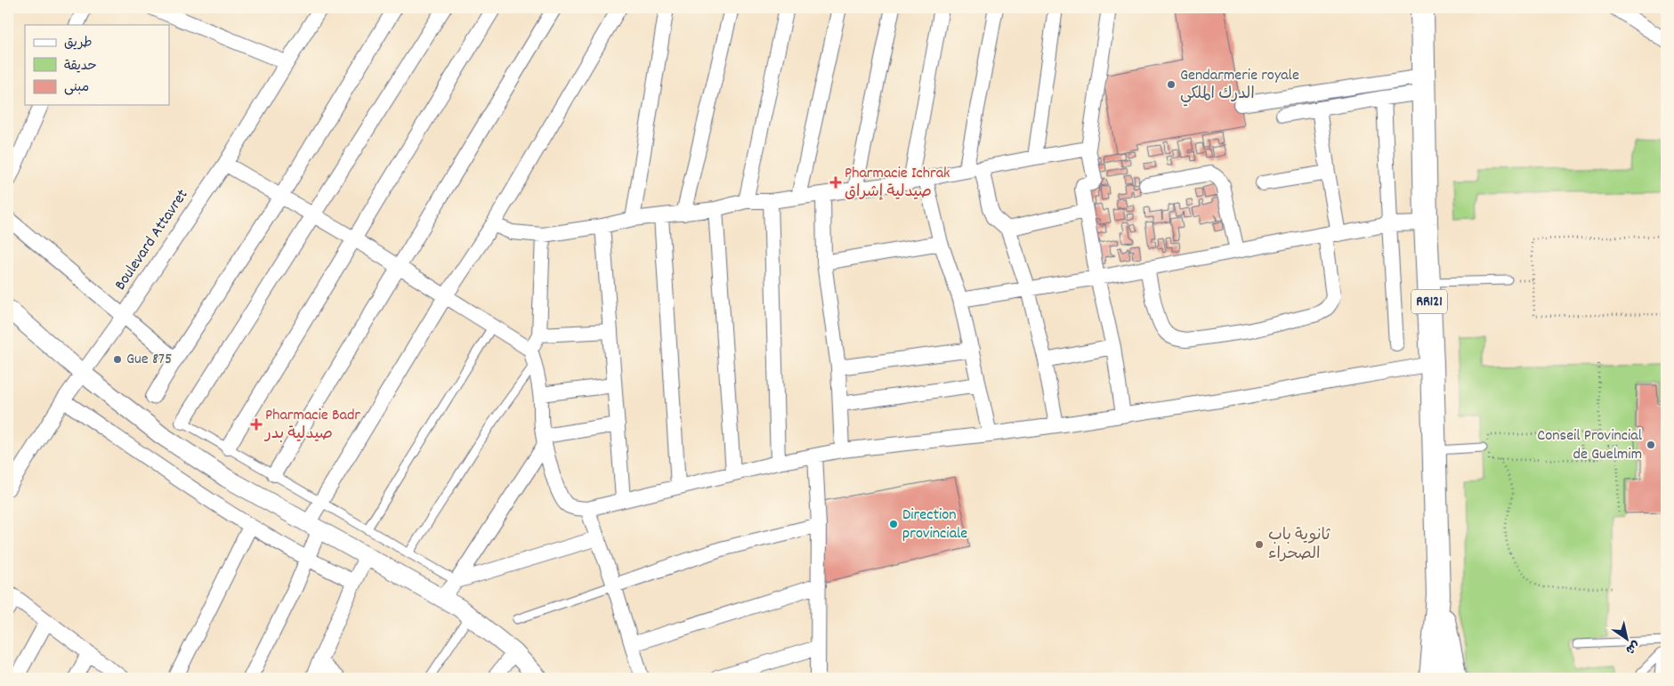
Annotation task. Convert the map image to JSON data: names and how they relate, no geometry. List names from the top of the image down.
{
  "streets": {
    "main road": ["RR121"],
    "street": ["Boulevard Attavret"]
  },
  "places": {
    "other": [
      "Gendarmerie royale الدرك الملكي",
      "Gue 875",
      "Conseil Provincial de Guelmim",
      "Direction provinciale",
      "ثانوية باب الصحراء"
    ],
    "health": ["Pharmacie Ichrak صيدلية إشراق", "Pharmacie Badr صيدلية بدر"]
  },
  "legend": ["طريق", "حديقة", "مبنى"],
  "north": "bottom right"
}
